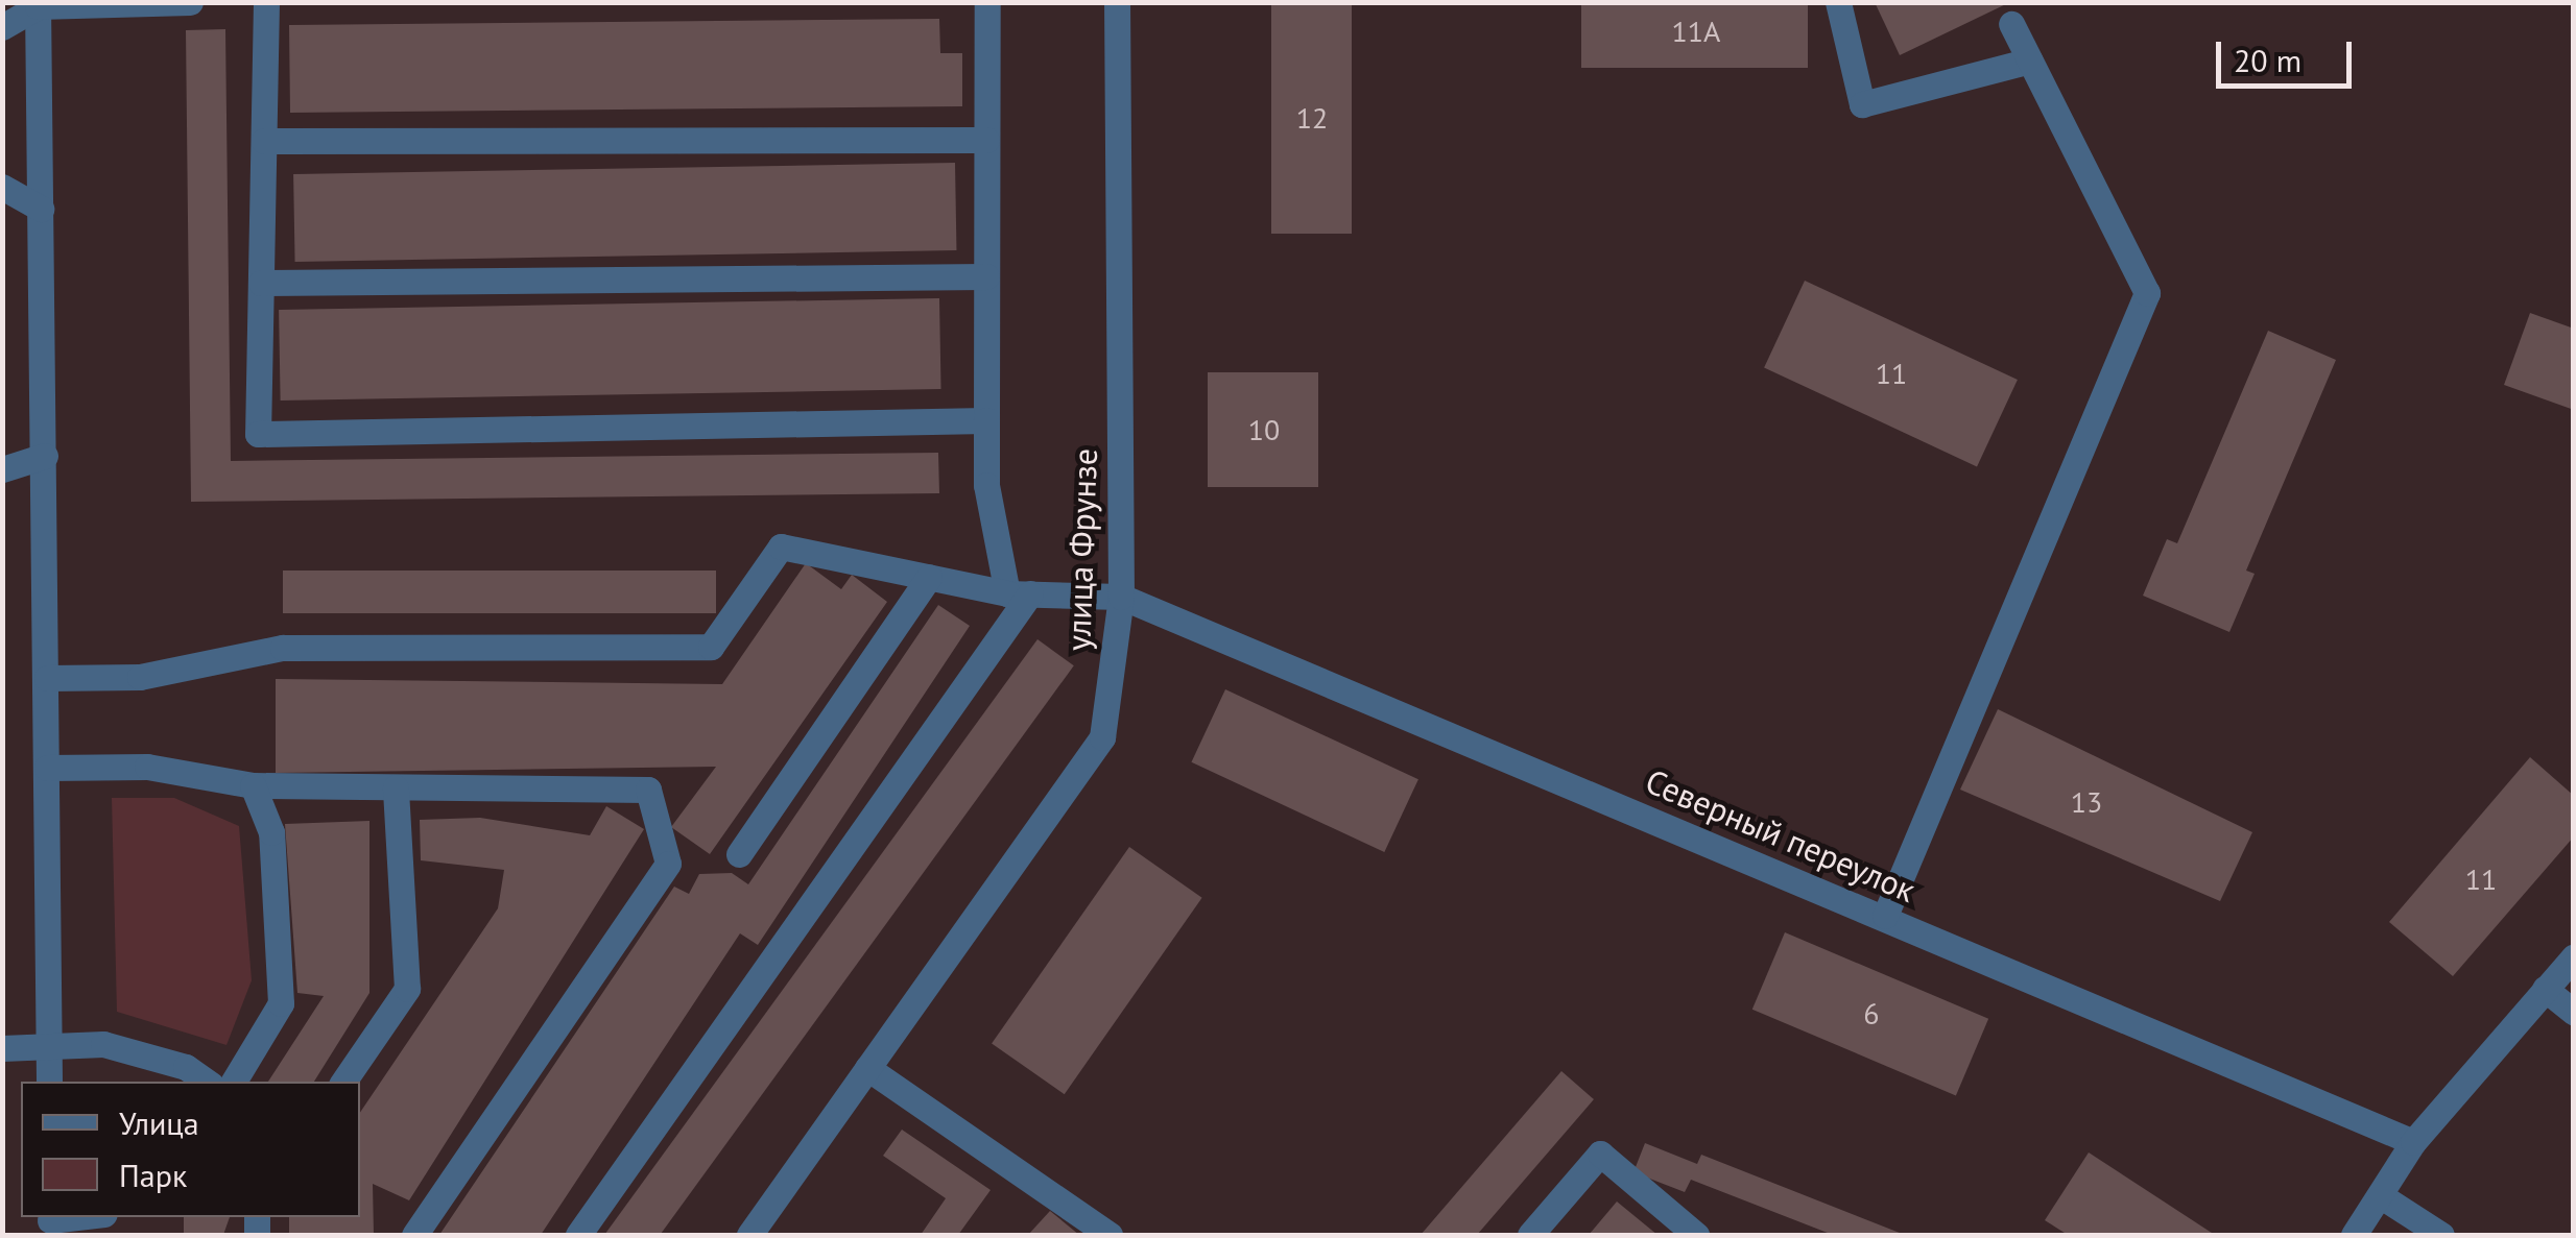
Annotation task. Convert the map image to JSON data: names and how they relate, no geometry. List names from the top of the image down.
{
  "streets": {
    "street": ["улица Фрунзе", "Северный переулок"]
  },
  "crossings": [
    ["улица Фрунзе", "Северный переулок"]
  ],
  "house_numbers": [
    "11А",
    "12",
    "11",
    "10",
    "13",
    "11",
    "6"
  ],
  "legend": ["Улица", "Парк"],
  "scale_bar": "20 m"
}
